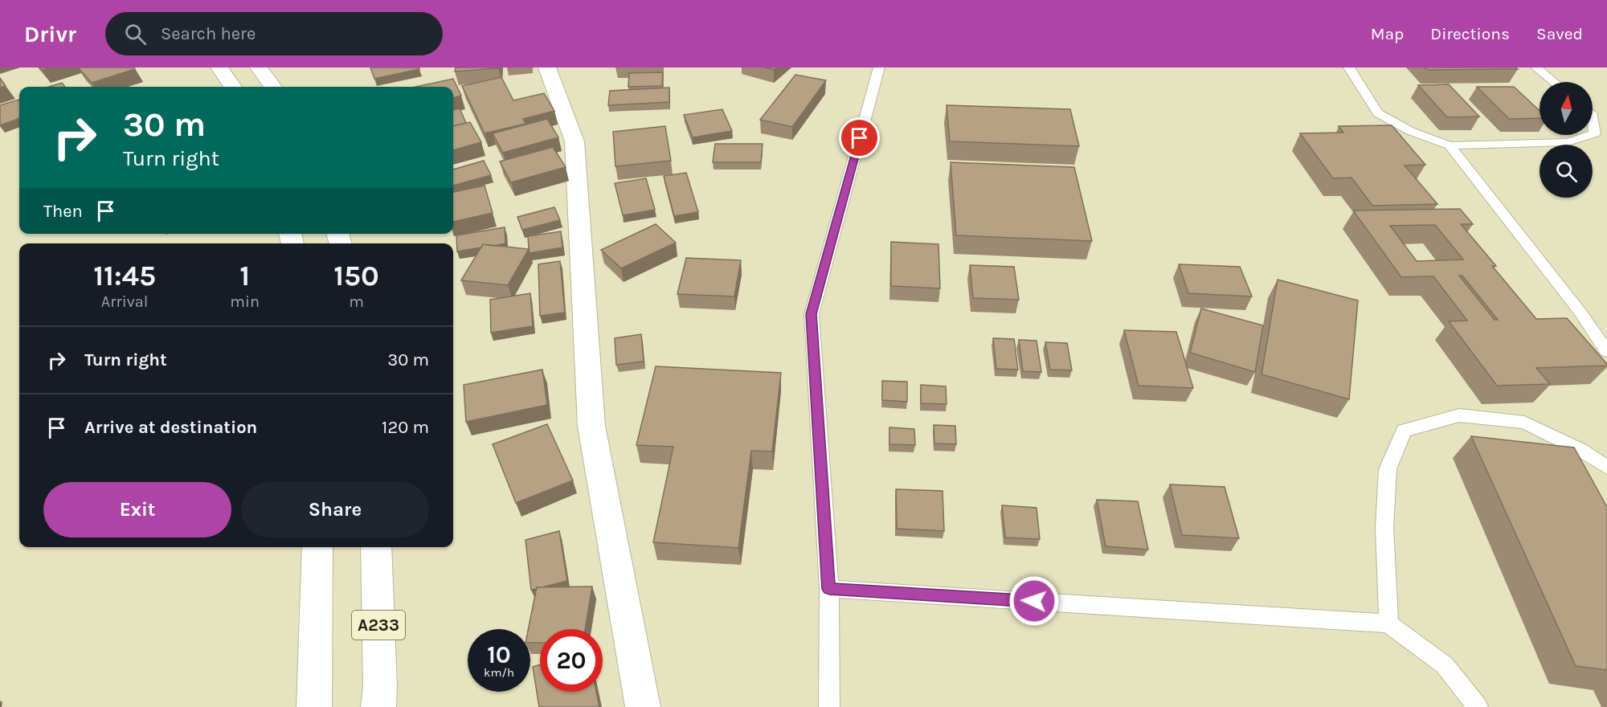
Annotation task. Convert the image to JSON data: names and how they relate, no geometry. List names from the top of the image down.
{
  "streets": {
    "main road": ["A233"]
  },
  "north": "top",
  "page": {
    "header": "Drivr",
    "search": "Search here",
    "nav": ["Map", "Directions", "Saved"],
    "turn": ["30 m", "Turn right"],
    "then": "Then",
    "eta": [
      "11:45",
      "Arrival",
      "1",
      "min",
      "150",
      "m"
    ],
    "list": [
      {
        "name": "Turn right",
        "value": "30 m"
      },
      {
        "name": "Arrive at destination",
        "value": "120 m"
      }
    ],
    "buttons": ["Exit", "Share"],
    "speed": "10 km/h",
    "limit": "20"
  }
}
